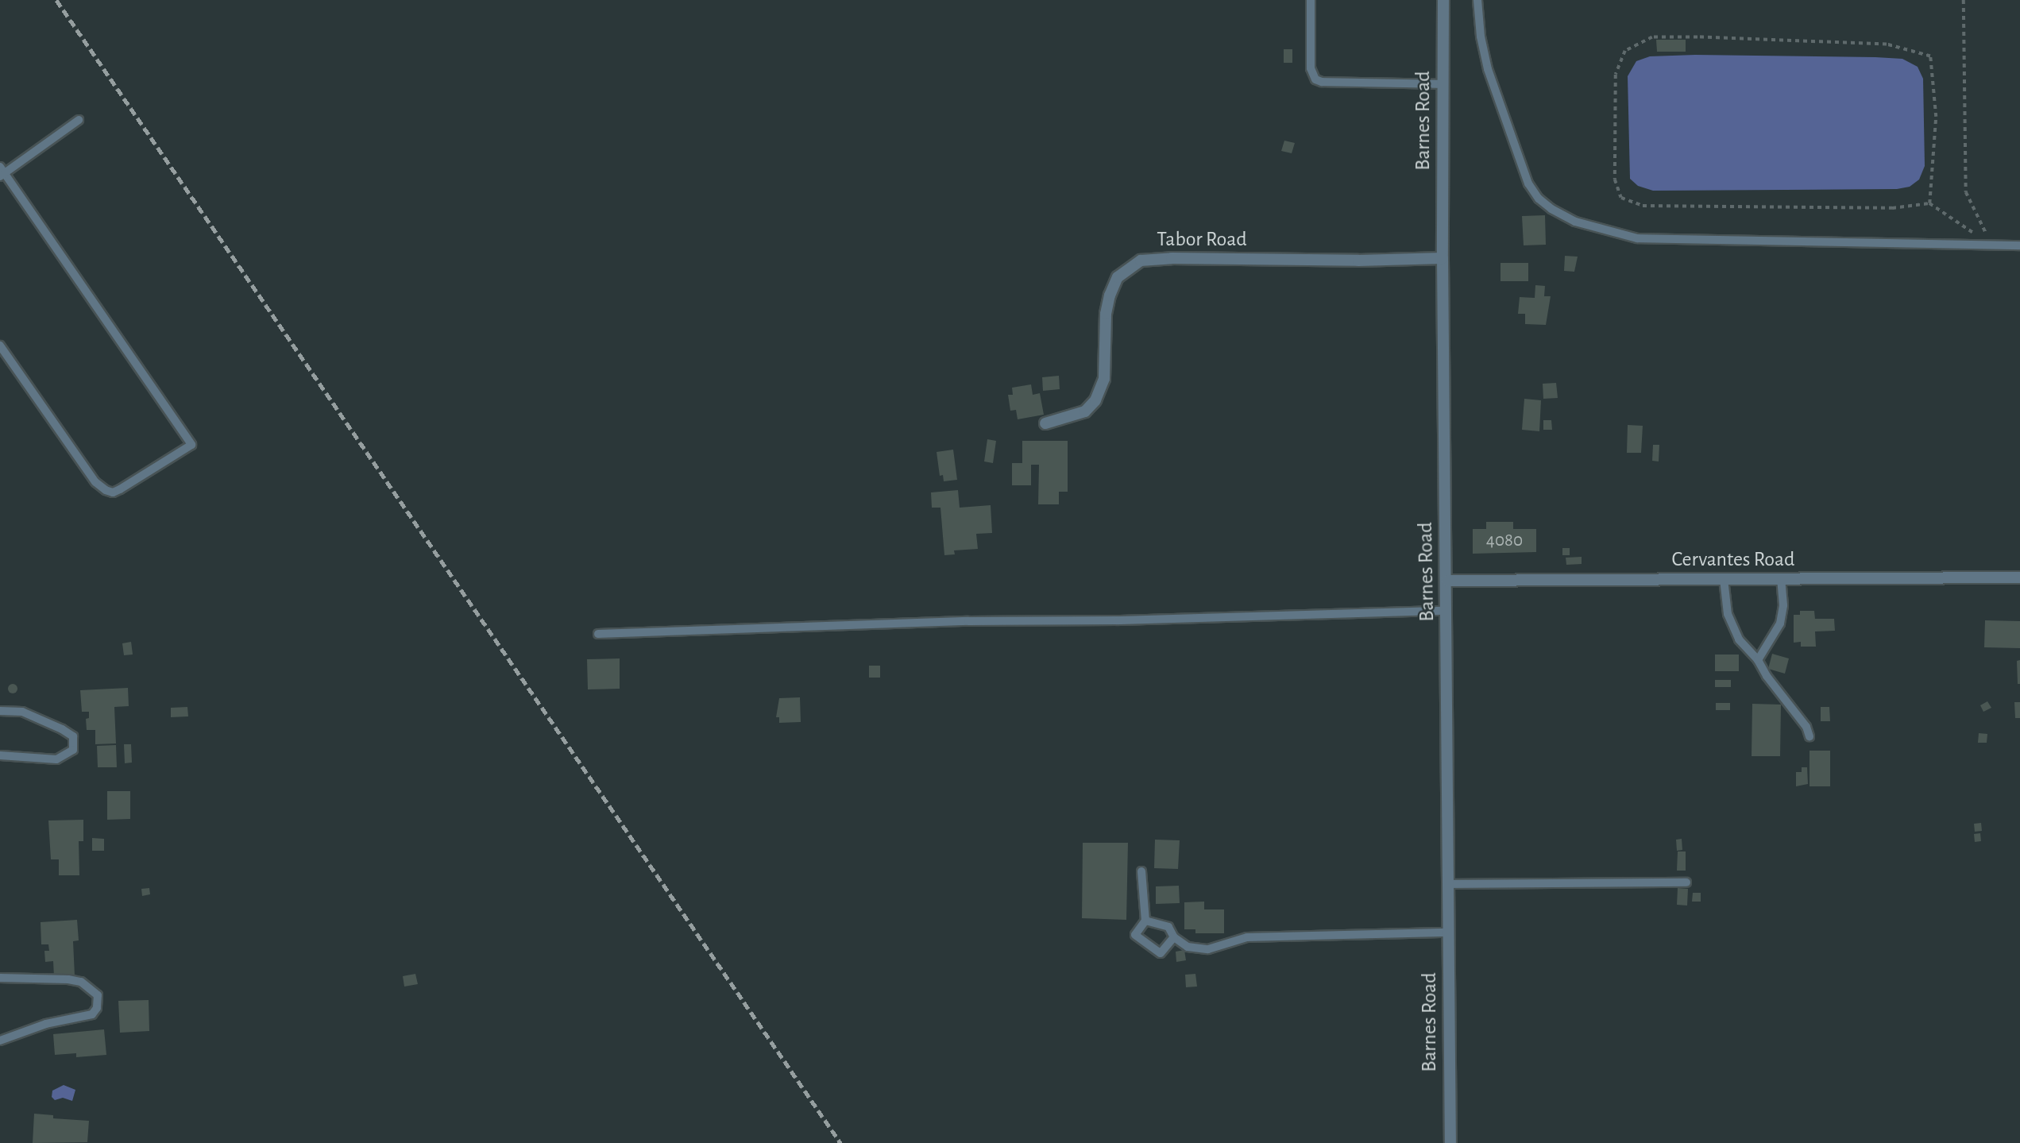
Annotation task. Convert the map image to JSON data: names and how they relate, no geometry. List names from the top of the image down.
{
  "streets": {
    "street": ["Barnes Road", "Tabor Road", "Cervantes Road"]
  },
  "crossings": [
    ["Barnes Road", "Tabor Road"],
    ["Barnes Road", "Cervantes Road"]
  ],
  "house_numbers": ["4080"]
}
